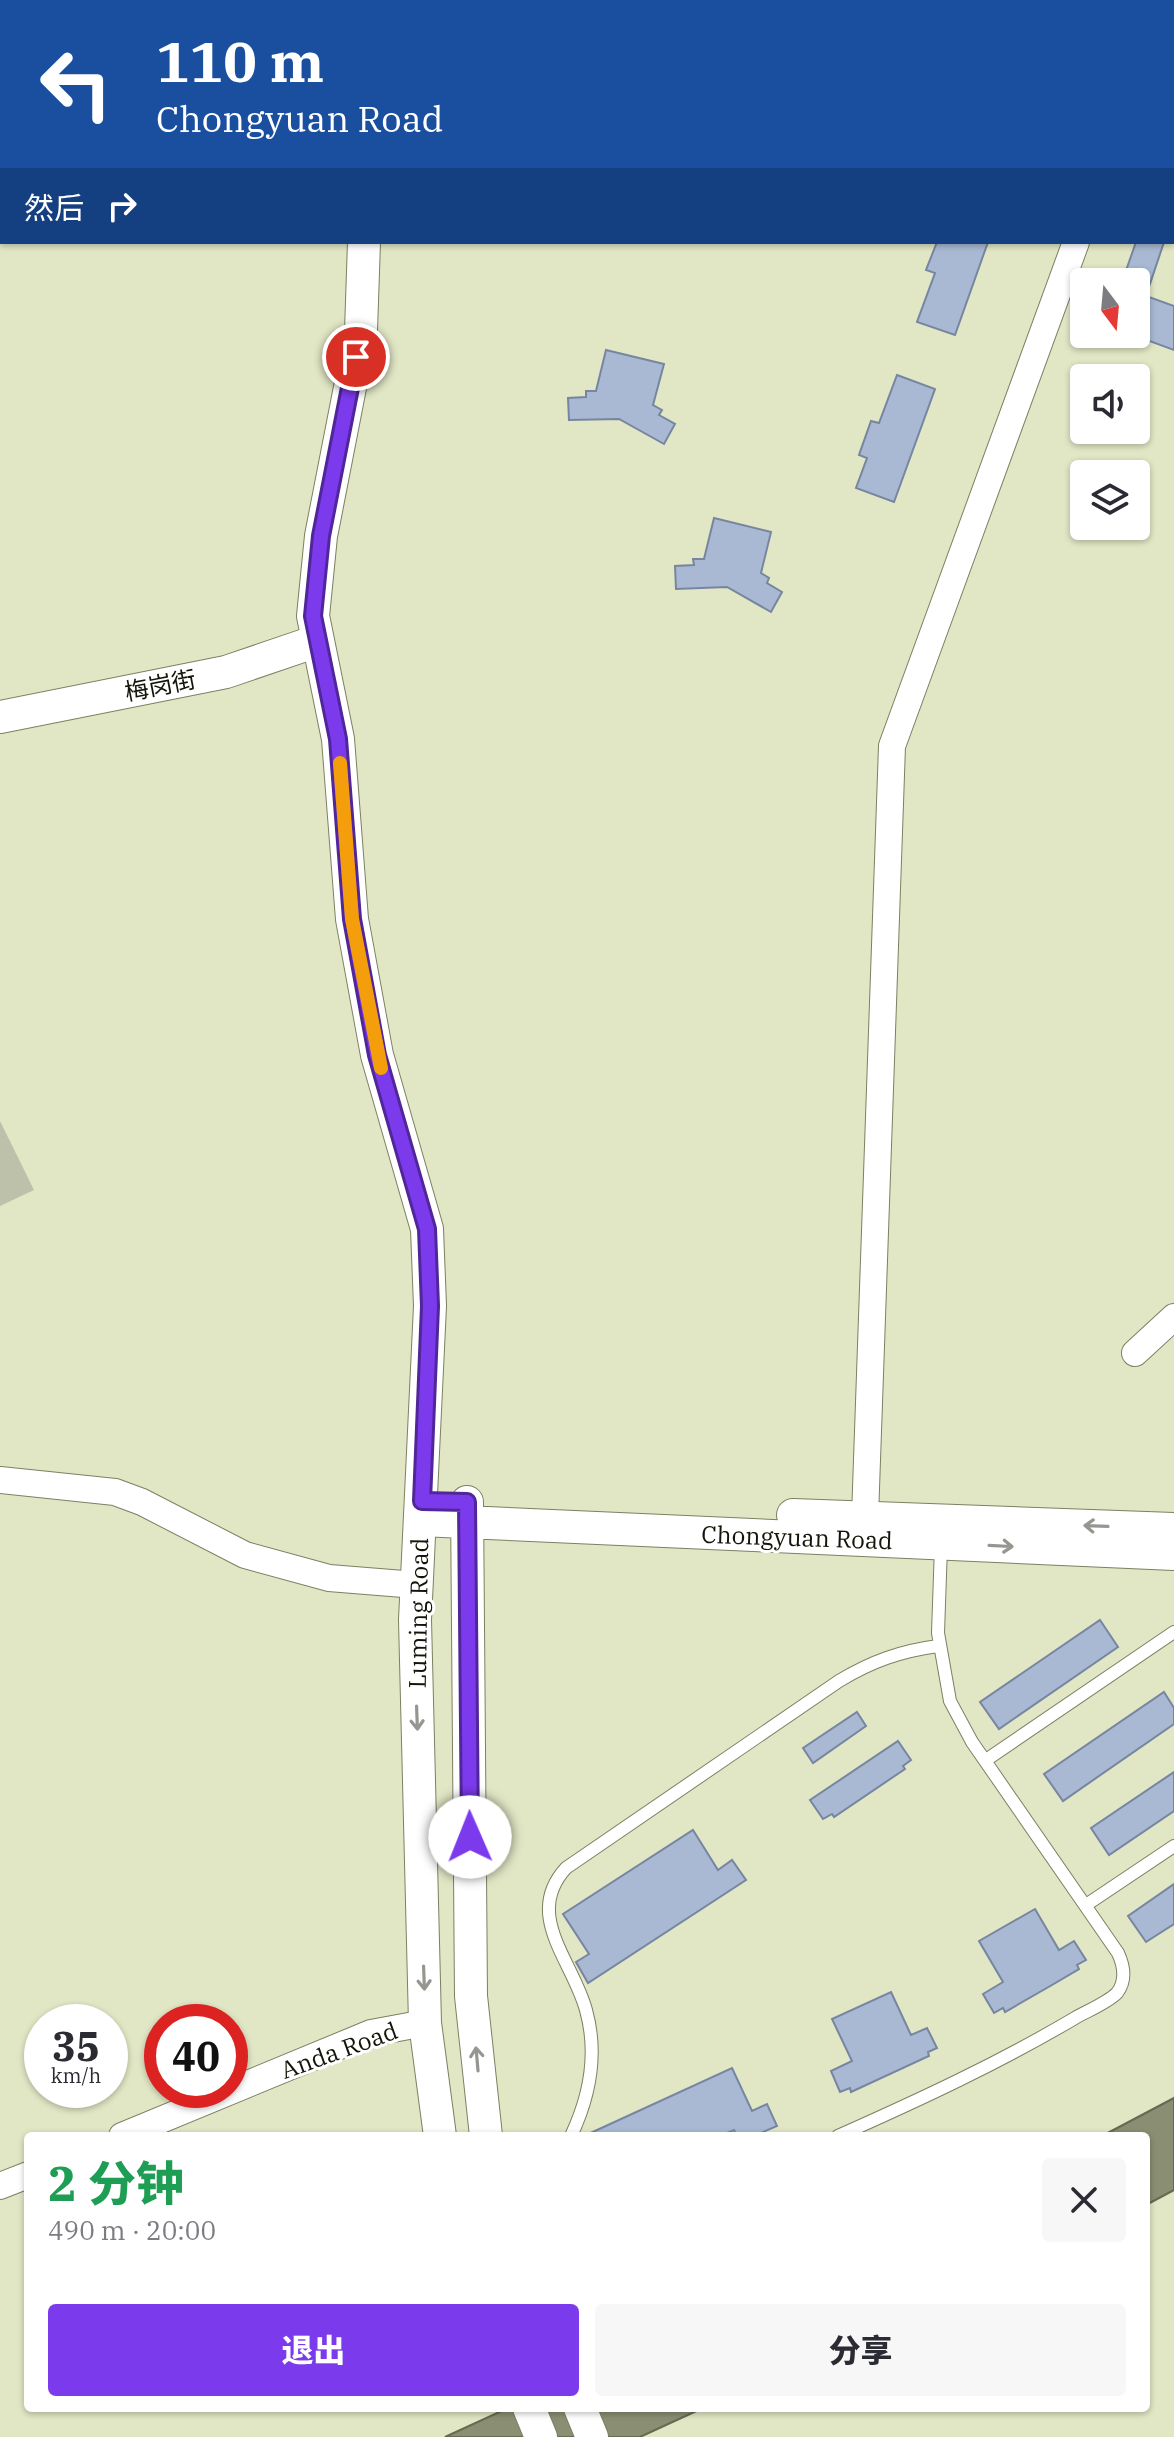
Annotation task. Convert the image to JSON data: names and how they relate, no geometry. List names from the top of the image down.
{
  "streets": {
    "street": [
      "梅岗街",
      "Chongyuan Road",
      "Luming Road",
      "Anda Road"
    ]
  },
  "crossings": [
    ["梅岗街", "Luming Road"],
    ["Chongyuan Road", "Luming Road"],
    ["Luming Road", "Anda Road"]
  ],
  "north": "bottom",
  "page": {
    "turn": ["110 m", "Chongyuan Road"],
    "then": "然后",
    "speed": "35 km/h",
    "limit": "40",
    "heading": ["2 分钟", "490 m · 20:00"],
    "buttons": ["退出", "分享"]
  }
}
